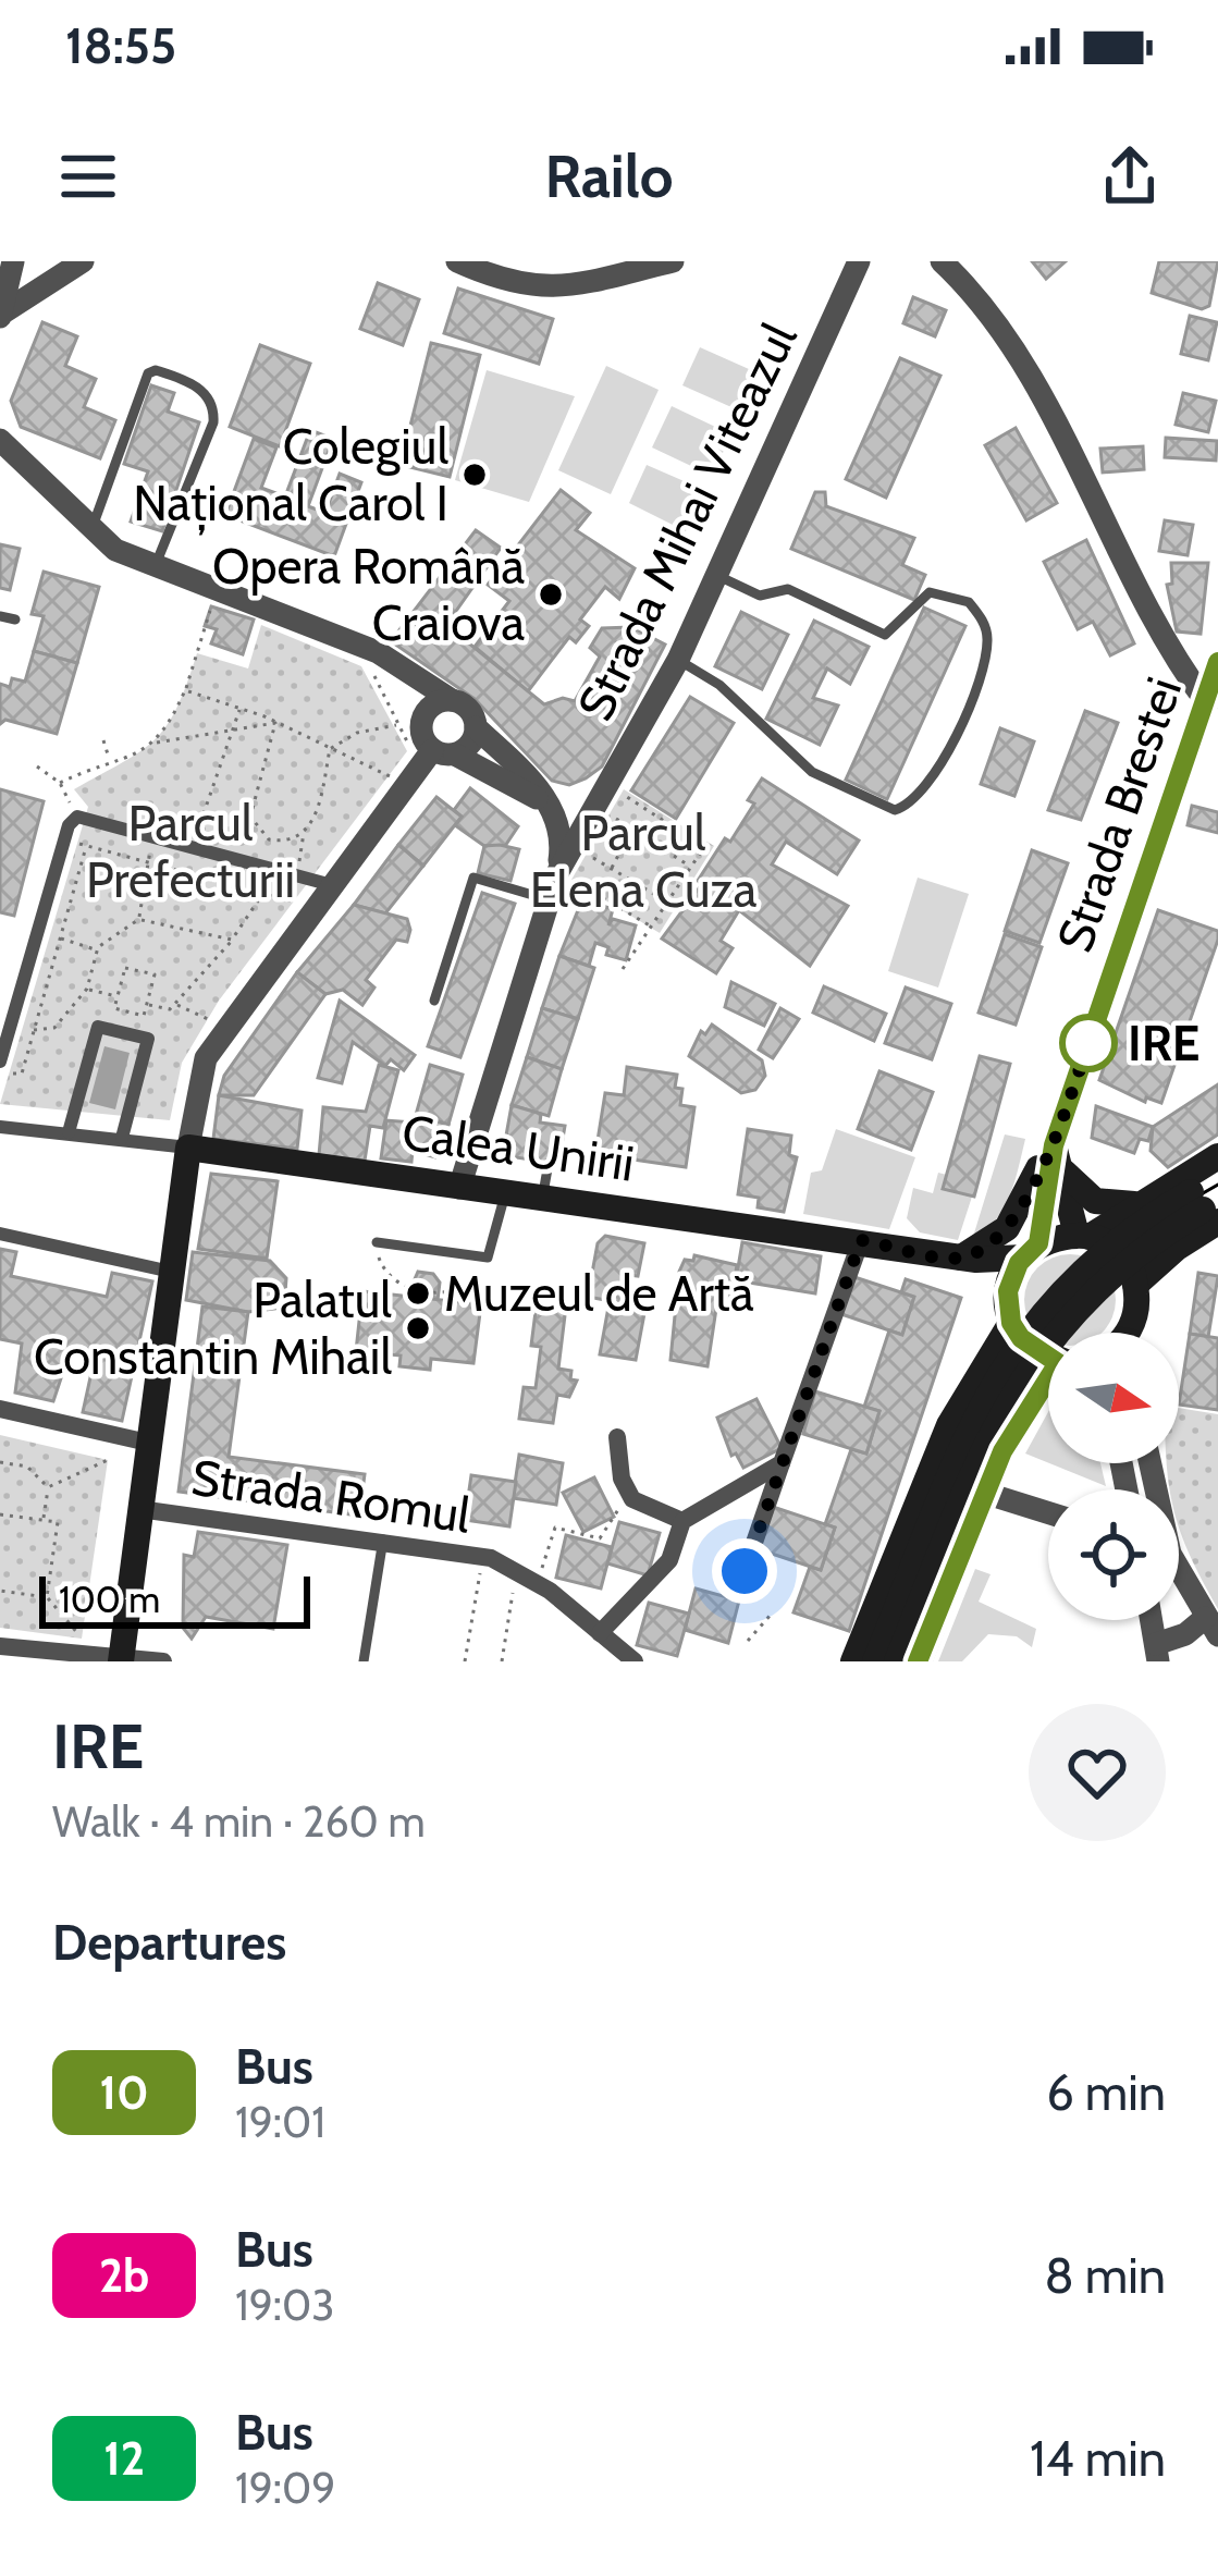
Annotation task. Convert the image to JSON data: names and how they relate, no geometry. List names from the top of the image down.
{
  "streets": {
    "main road": ["Strada Brestei", "Calea Unirii"],
    "street": ["Strada Mihai Viteazul", "Strada Romul"]
  },
  "crossings": [
    ["Strada Mihai Viteazul", "Calea Unirii"],
    ["Strada Brestei", "Calea Unirii"]
  ],
  "parks": ["Parcul Prefecturii", "Parcul Elena Cuza"],
  "places": [
    "Colegiul Național Carol I",
    "Opera Română Craiova",
    "IRE",
    "Muzeul de Artă",
    "Palatul Constantin Mihail"
  ],
  "lines": ["bus line 10"],
  "scale_bar": "100 m",
  "north": "right",
  "page": {
    "status": "18:55",
    "header": "Railo",
    "scale": "100 m",
    "heading": [
      ["IRE", "Walk · 4 min · 260 m"],
      "Departures"
    ],
    "list": [
      {
        "mark": "10",
        "name": "Bus",
        "note": "19:01",
        "value": "6 min"
      },
      {
        "mark": "2b",
        "name": "Bus",
        "note": "19:03",
        "value": "8 min"
      },
      {
        "mark": "12",
        "name": "Bus",
        "note": "19:09",
        "value": "14 min"
      }
    ]
  }
}
